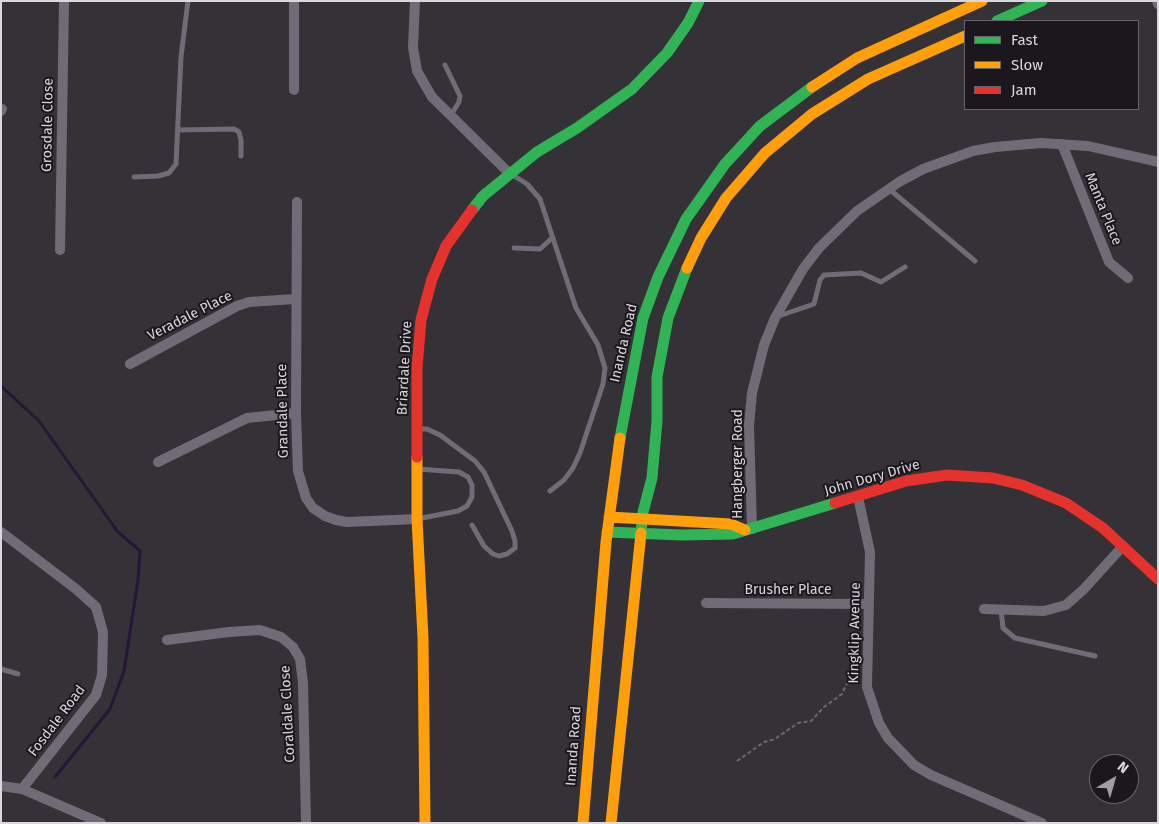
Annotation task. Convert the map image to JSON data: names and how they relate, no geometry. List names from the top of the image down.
{
  "streets": {
    "street": [
      "Grosdale Close",
      "Manta Place",
      "Veradale Place",
      "Inanda Road",
      "Briardale Drive",
      "Grandale Place",
      "Hangberger Road",
      "John Dory Drive",
      "Brusher Place",
      "Kingklip Avenue",
      "Coraldale Close",
      "Fosdale Road"
    ]
  },
  "crossings": [
    ["Manta Place", "Hangberger Road"],
    ["Veradale Place", "Grandale Place"],
    ["Inanda Road", "John Dory Drive"],
    ["Briardale Drive", "Grandale Place"],
    ["Hangberger Road", "John Dory Drive"],
    ["John Dory Drive", "Kingklip Avenue"],
    ["Brusher Place", "Kingklip Avenue"]
  ],
  "legend": ["Fast", "Slow", "Jam"],
  "north": "top right"
}
